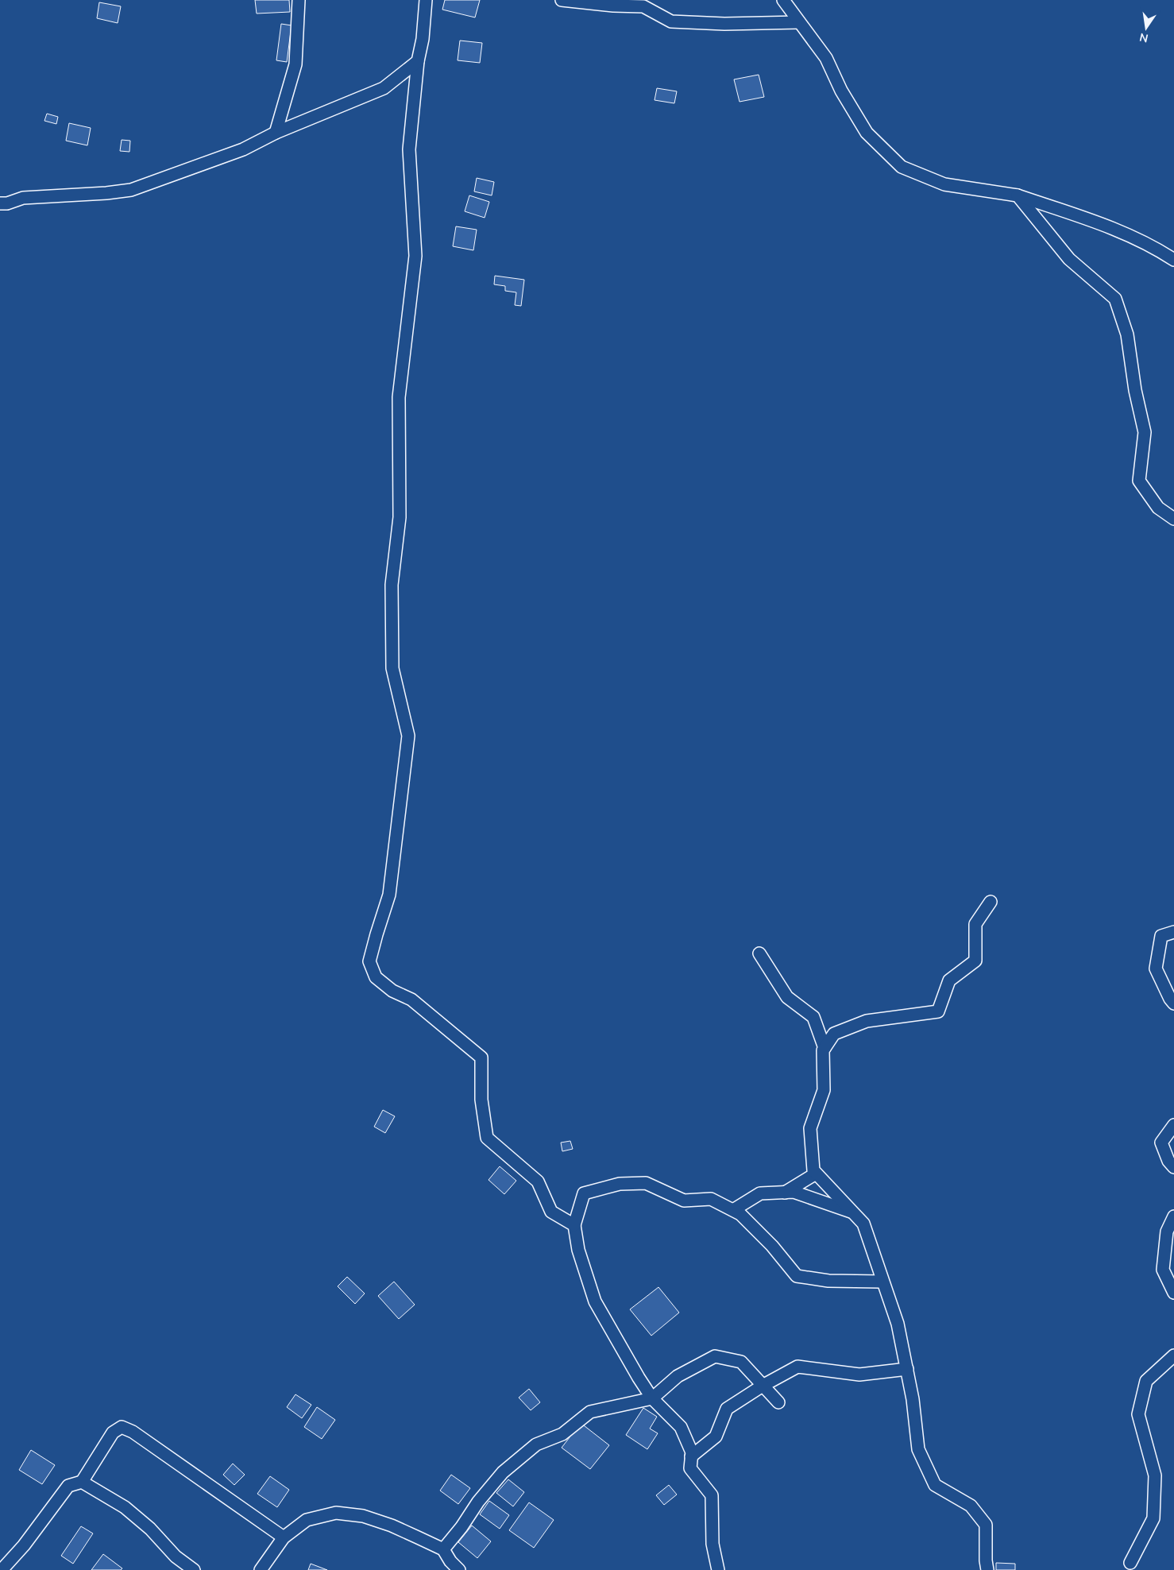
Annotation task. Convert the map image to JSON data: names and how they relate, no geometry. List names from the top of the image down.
{
  "north": "bottom"
}
